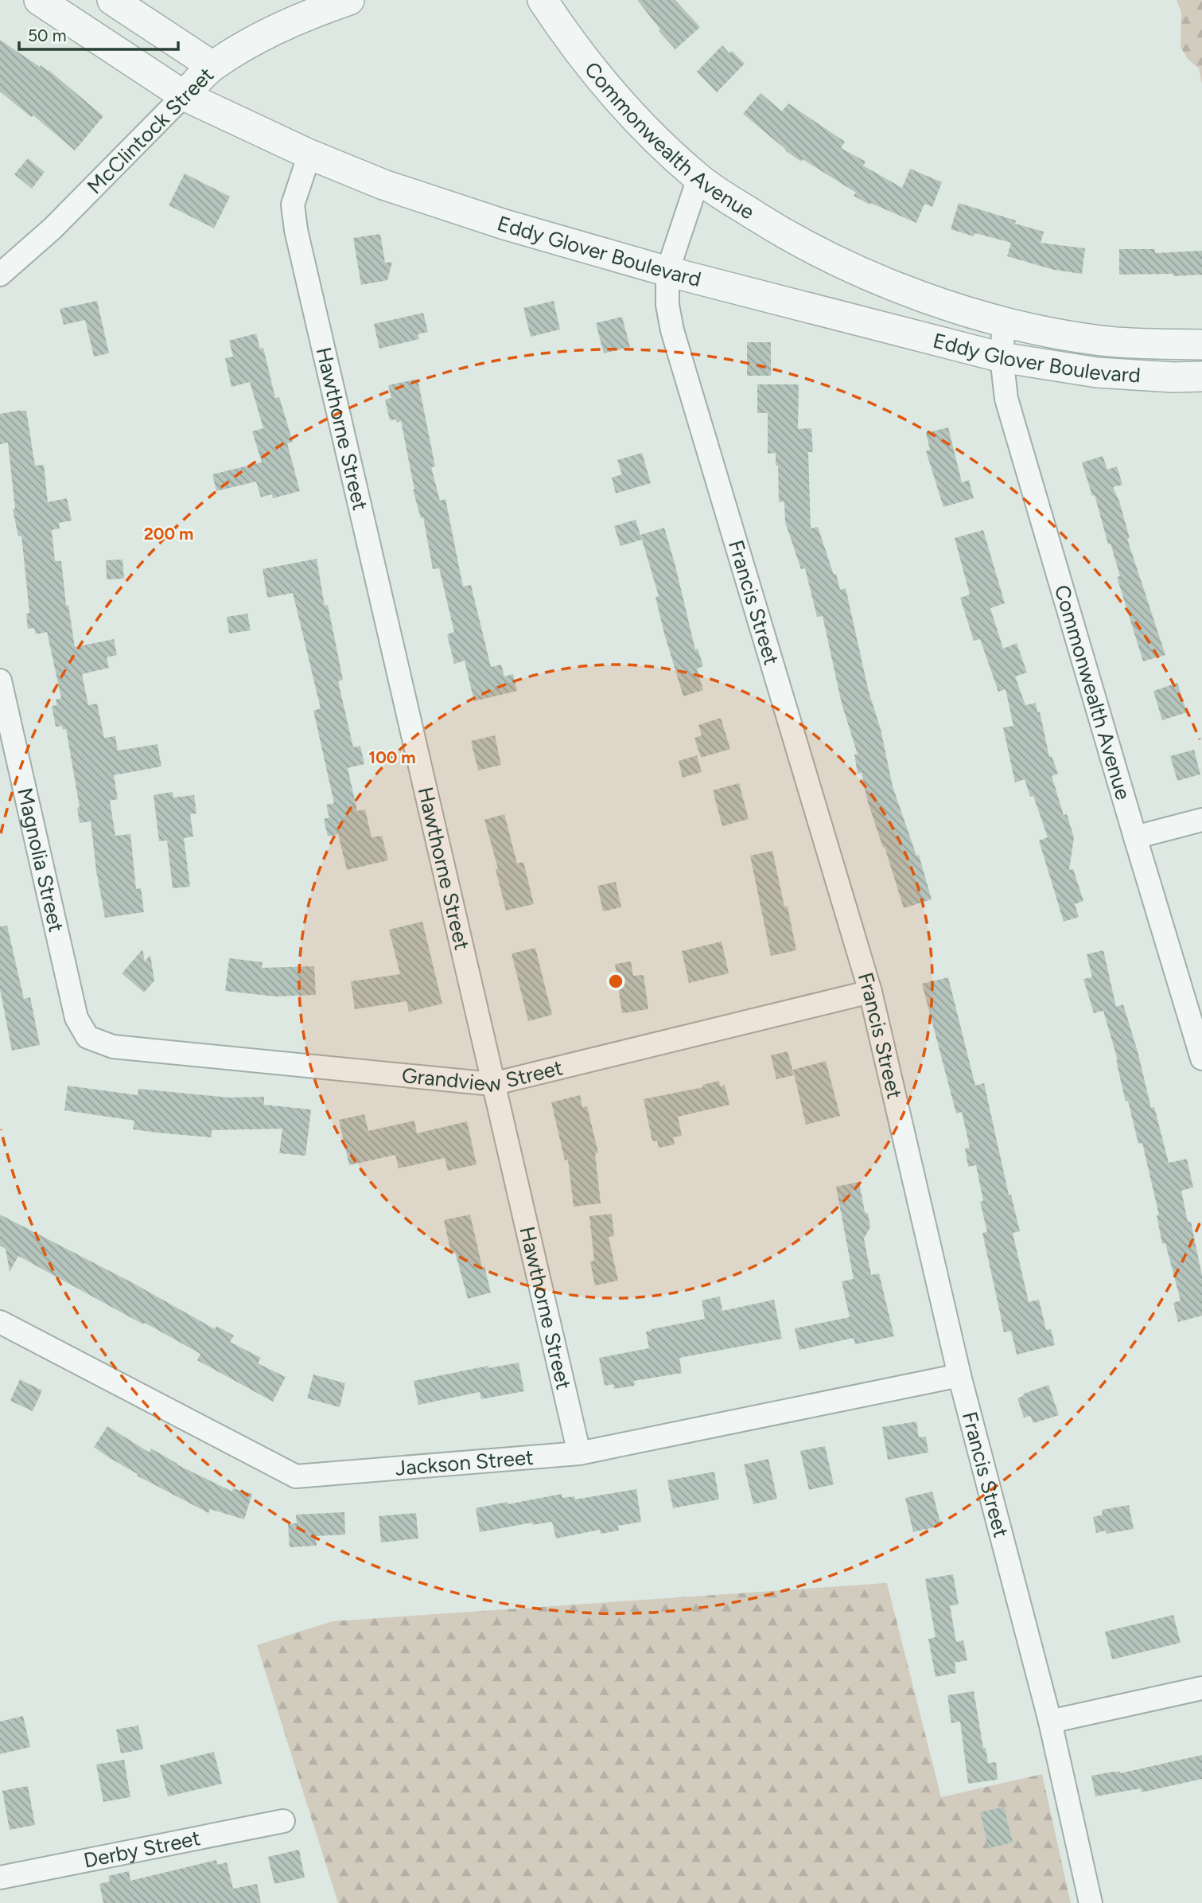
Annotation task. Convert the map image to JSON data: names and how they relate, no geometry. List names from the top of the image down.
{
  "streets": {
    "street": [
      "McClintock Street",
      "Commonwealth Avenue",
      "Eddy Glover Boulevard",
      "Hawthorne Street",
      "Francis Street",
      "Magnolia Street",
      "Grandview Street",
      "Jackson Street",
      "Derby Street"
    ]
  },
  "crossings": [
    ["McClintock Street", "Eddy Glover Boulevard"],
    ["Commonwealth Avenue", "Eddy Glover Boulevard"],
    ["Commonwealth Avenue", "Francis Street"],
    ["Eddy Glover Boulevard", "Hawthorne Street"],
    ["Eddy Glover Boulevard", "Francis Street"],
    ["Hawthorne Street", "Grandview Street"],
    ["Hawthorne Street", "Jackson Street"],
    ["Francis Street", "Grandview Street"],
    ["Francis Street", "Jackson Street"],
    ["Magnolia Street", "Grandview Street"]
  ],
  "scale_bar": "50 m",
  "rings": ["200 m", "100 m"]
}
